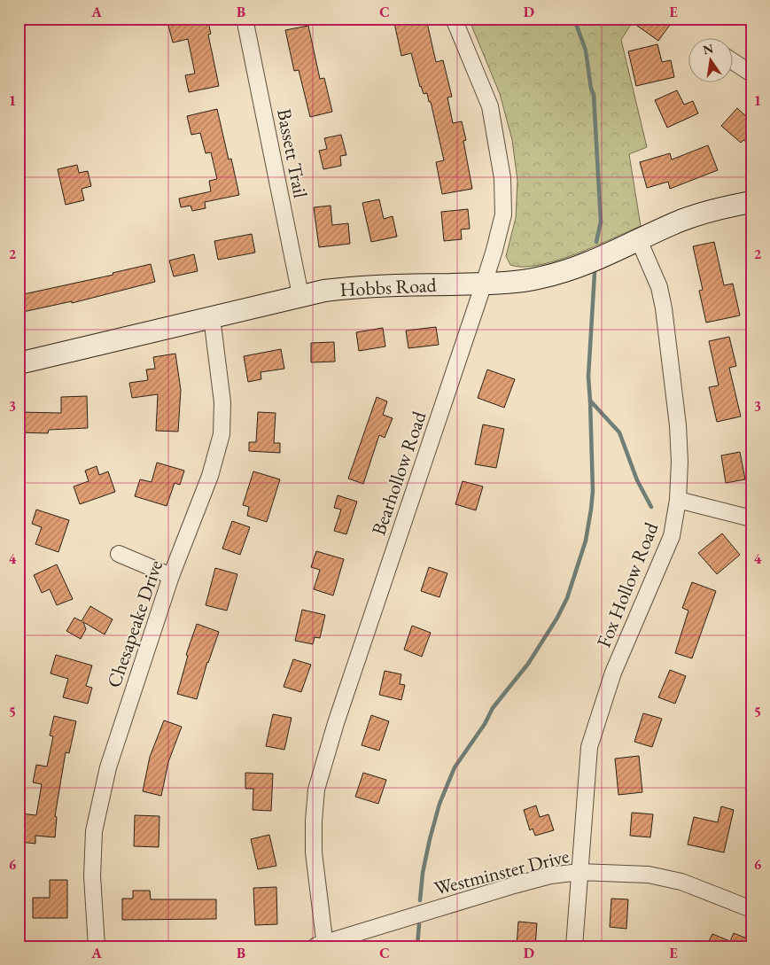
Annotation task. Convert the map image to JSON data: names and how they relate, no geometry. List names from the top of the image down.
{
  "streets": {
    "street": [
      "Bassett Trail",
      "Hobbs Road",
      "Bearhollow Road",
      "Fox Hollow Road",
      "Chesapeake Drive",
      "Westminster Drive"
    ]
  },
  "crossings": [
    ["Bassett Trail", "Hobbs Road"],
    ["Hobbs Road", "Bearhollow Road"],
    ["Hobbs Road", "Fox Hollow Road"],
    ["Hobbs Road", "Chesapeake Drive"],
    ["Bearhollow Road", "Westminster Drive"],
    ["Fox Hollow Road", "Westminster Drive"]
  ],
  "north": "top",
  "grid": {
    "columns": [
      "A",
      "B",
      "C",
      "D",
      "E"
    ],
    "rows": [
      "1",
      "2",
      "3",
      "4",
      "5",
      "6"
    ]
  }
}
